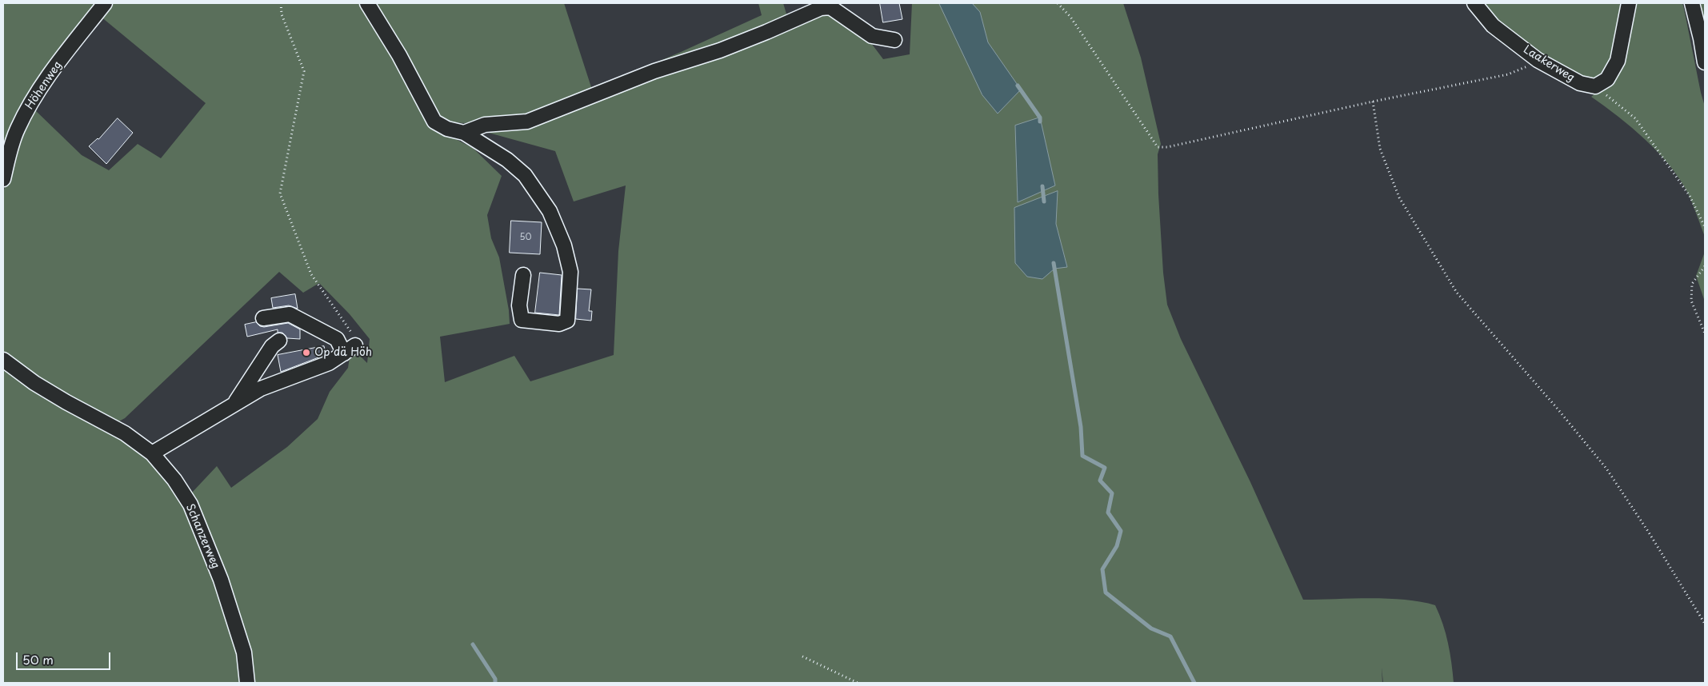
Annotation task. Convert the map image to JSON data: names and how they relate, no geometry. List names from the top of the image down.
{
  "streets": {
    "street": ["Laakerweg", "Höhenweg", "Schanzerweg"]
  },
  "places": ["Op dä Höh"],
  "house_numbers": ["50"],
  "scale_bar": "50 m"
}
